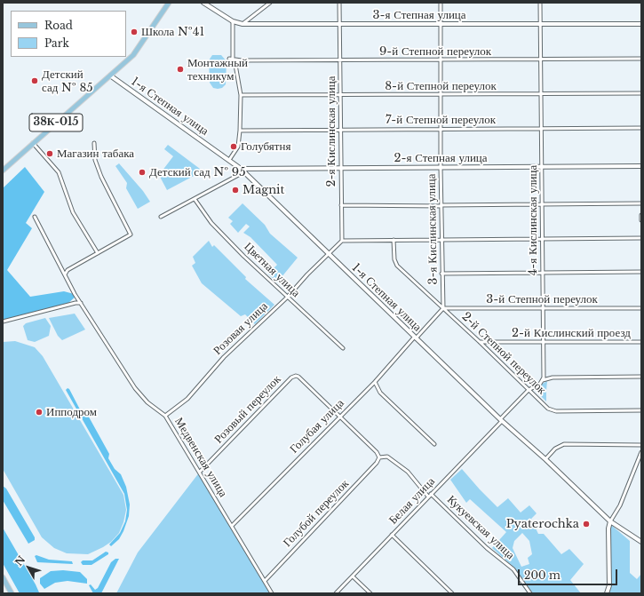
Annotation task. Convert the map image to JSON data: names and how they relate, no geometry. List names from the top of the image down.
{
  "streets": {
    "main road": ["38К-015"],
    "street": [
      "3-я Степная улица",
      "9-й Степной переулок",
      "8-й Степной переулок",
      "1-я Степная улица",
      "7-й Степной переулок",
      "2-я Кислинская улица",
      "2-я Степная улица",
      "4-я Кислинская улица",
      "3-я Кислинская улица",
      "Цветная улица",
      "3-й Степной переулок",
      "Розовая улица",
      "2-й Кислинский проезд",
      "2-й Степной переулок",
      "Розовый переулок",
      "Голубая улица",
      "Медвенская улица",
      "Белая улица",
      "Голубой переулок",
      "Кукуевская улица"
    ]
  },
  "crossings": [
    ["3-я Степная улица", "2-я Кислинская улица"],
    ["3-я Степная улица", "4-я Кислинская улица"],
    ["3-я Степная улица", "3-я Кислинская улица"],
    ["9-й Степной переулок", "2-я Кислинская улица"],
    ["9-й Степной переулок", "4-я Кислинская улица"],
    ["9-й Степной переулок", "3-я Кислинская улица"],
    ["8-й Степной переулок", "2-я Кислинская улица"],
    ["8-й Степной переулок", "4-я Кислинская улица"],
    ["8-й Степной переулок", "3-я Кислинская улица"],
    ["1-я Степная улица", "38К-015"],
    ["1-я Степная улица", "2-я Степная улица"],
    ["1-я Степная улица", "Розовая улица"],
    ["1-я Степная улица", "Голубая улица"],
    ["1-я Степная улица", "Белая улица"],
    ["7-й Степной переулок", "2-я Кислинская улица"],
    ["7-й Степной переулок", "4-я Кислинская улица"],
    ["7-й Степной переулок", "3-я Кислинская улица"],
    ["2-я Кислинская улица", "2-я Степная улица"],
    ["2-я Степная улица", "4-я Кислинская улица"],
    ["2-я Степная улица", "3-я Кислинская улица"],
    ["4-я Кислинская улица", "3-й Степной переулок"],
    ["4-я Кислинская улица", "2-й Кислинский проезд"],
    ["3-я Кислинская улица", "3-й Степной переулок"],
    ["3-я Кислинская улица", "2-й Степной переулок"],
    ["Цветная улица", "Розовая улица"],
    ["3-й Степной переулок", "2-й Степной переулок"],
    ["Розовая улица", "Медвенская улица"],
    ["2-й Кислинский проезд", "2-й Степной переулок"],
    ["Розовый переулок", "Голубая улица"],
    ["Розовый переулок", "Медвенская улица"],
    ["Голубая улица", "Медвенская улица"],
    ["Медвенская улица", "Голубой переулок"],
    ["Белая улица", "Кукуевская улица"],
    ["Голубой переулок", "Кукуевская улица"]
  ],
  "places": [
    "Школа №41",
    "Монтажный техникум",
    "Детский сад № 85",
    "Голубятня",
    "Магазин табака",
    "Детский сад № 95",
    "Magnit",
    "Ипподром",
    "Pyaterochka"
  ],
  "legend": ["Road", "Park"],
  "scale_bar": "200 m",
  "north": "top left"
}
